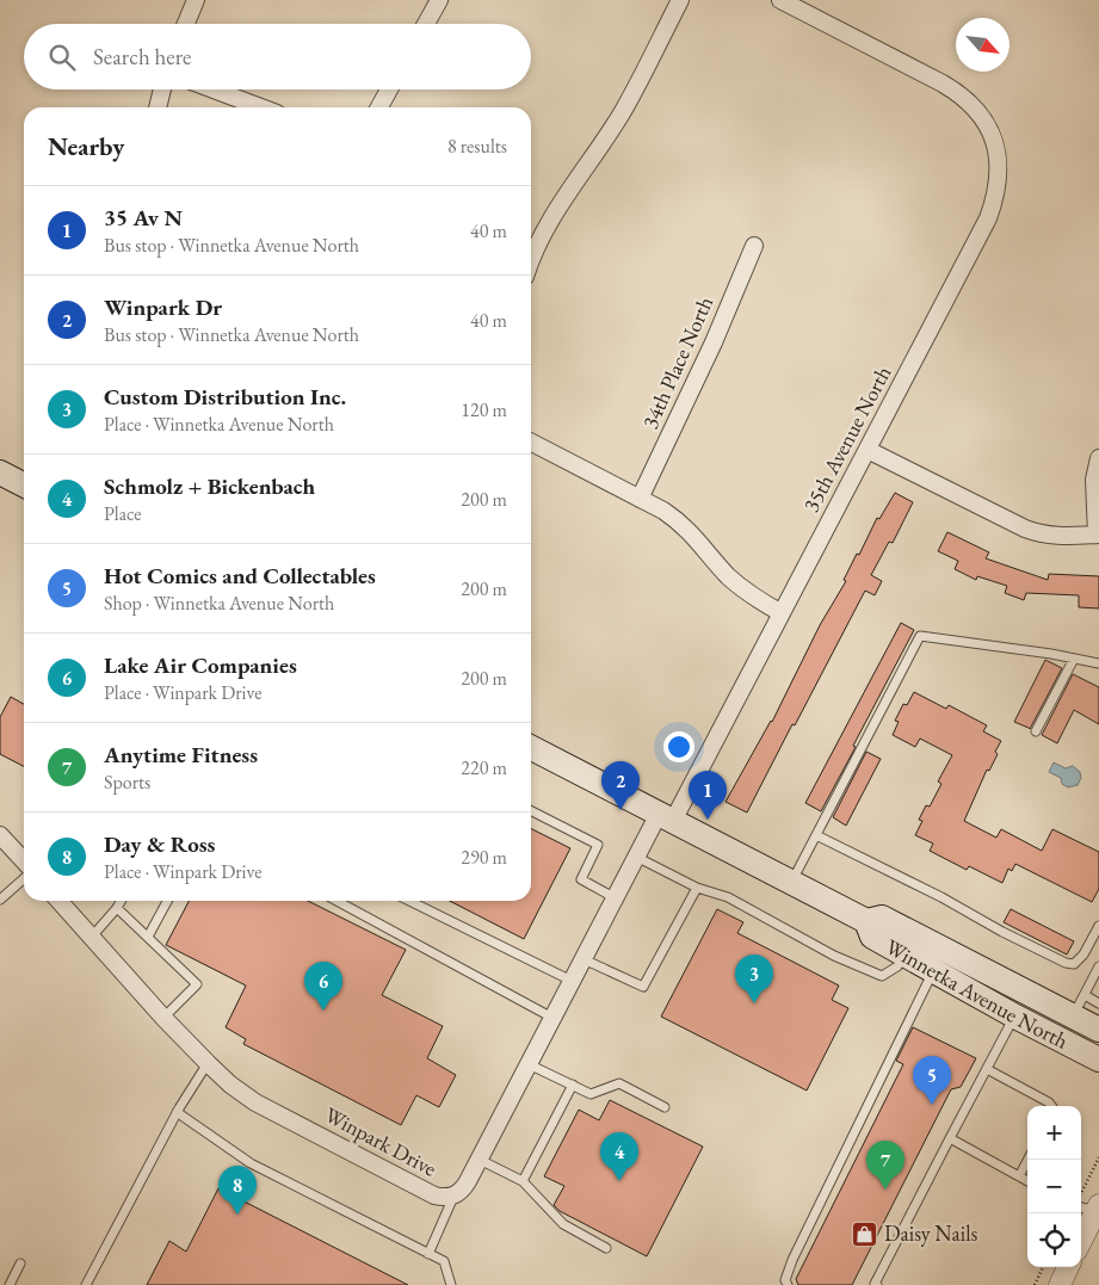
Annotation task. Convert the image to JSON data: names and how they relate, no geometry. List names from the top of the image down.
{
  "streets": {
    "main road": ["Winnetka Avenue North"],
    "street": ["34th Place North", "35th Avenue North", "Winpark Drive"]
  },
  "crossings": [
    ["35th Avenue North", "Winnetka Avenue North"],
    ["35th Avenue North", "Winpark Drive"],
    ["Winnetka Avenue North", "Winpark Drive"]
  ],
  "places": {
    "shop": ["Daisy Nails"]
  },
  "north": "bottom right",
  "page": {
    "search": "Search here",
    "heading": ["Nearby", "8 results"],
    "list": [
      {
        "mark": "1",
        "name": "35 Av N",
        "note": "Bus stop · Winnetka Avenue North",
        "value": "40 m"
      },
      {
        "mark": "2",
        "name": "Winpark Dr",
        "note": "Bus stop · Winnetka Avenue North",
        "value": "40 m"
      },
      {
        "mark": "3",
        "name": "Custom Distribution Inc.",
        "note": "Place · Winnetka Avenue North",
        "value": "120 m"
      },
      {
        "mark": "4",
        "name": "Schmolz + Bickenbach",
        "note": "Place",
        "value": "200 m"
      },
      {
        "mark": "5",
        "name": "Hot Comics and Collectables",
        "note": "Shop · Winnetka Avenue North",
        "value": "200 m"
      },
      {
        "mark": "6",
        "name": "Lake Air Companies",
        "note": "Place · Winpark Drive",
        "value": "200 m"
      },
      {
        "mark": "7",
        "name": "Anytime Fitness",
        "note": "Sports",
        "value": "220 m"
      },
      {
        "mark": "8",
        "name": "Day & Ross",
        "note": "Place · Winpark Drive",
        "value": "290 m"
      }
    ],
    "pins": [
      "2",
      "1",
      "3",
      "6",
      "5",
      "4",
      "7",
      "8"
    ],
    "map_buttons": ["+", "−"]
  }
}
